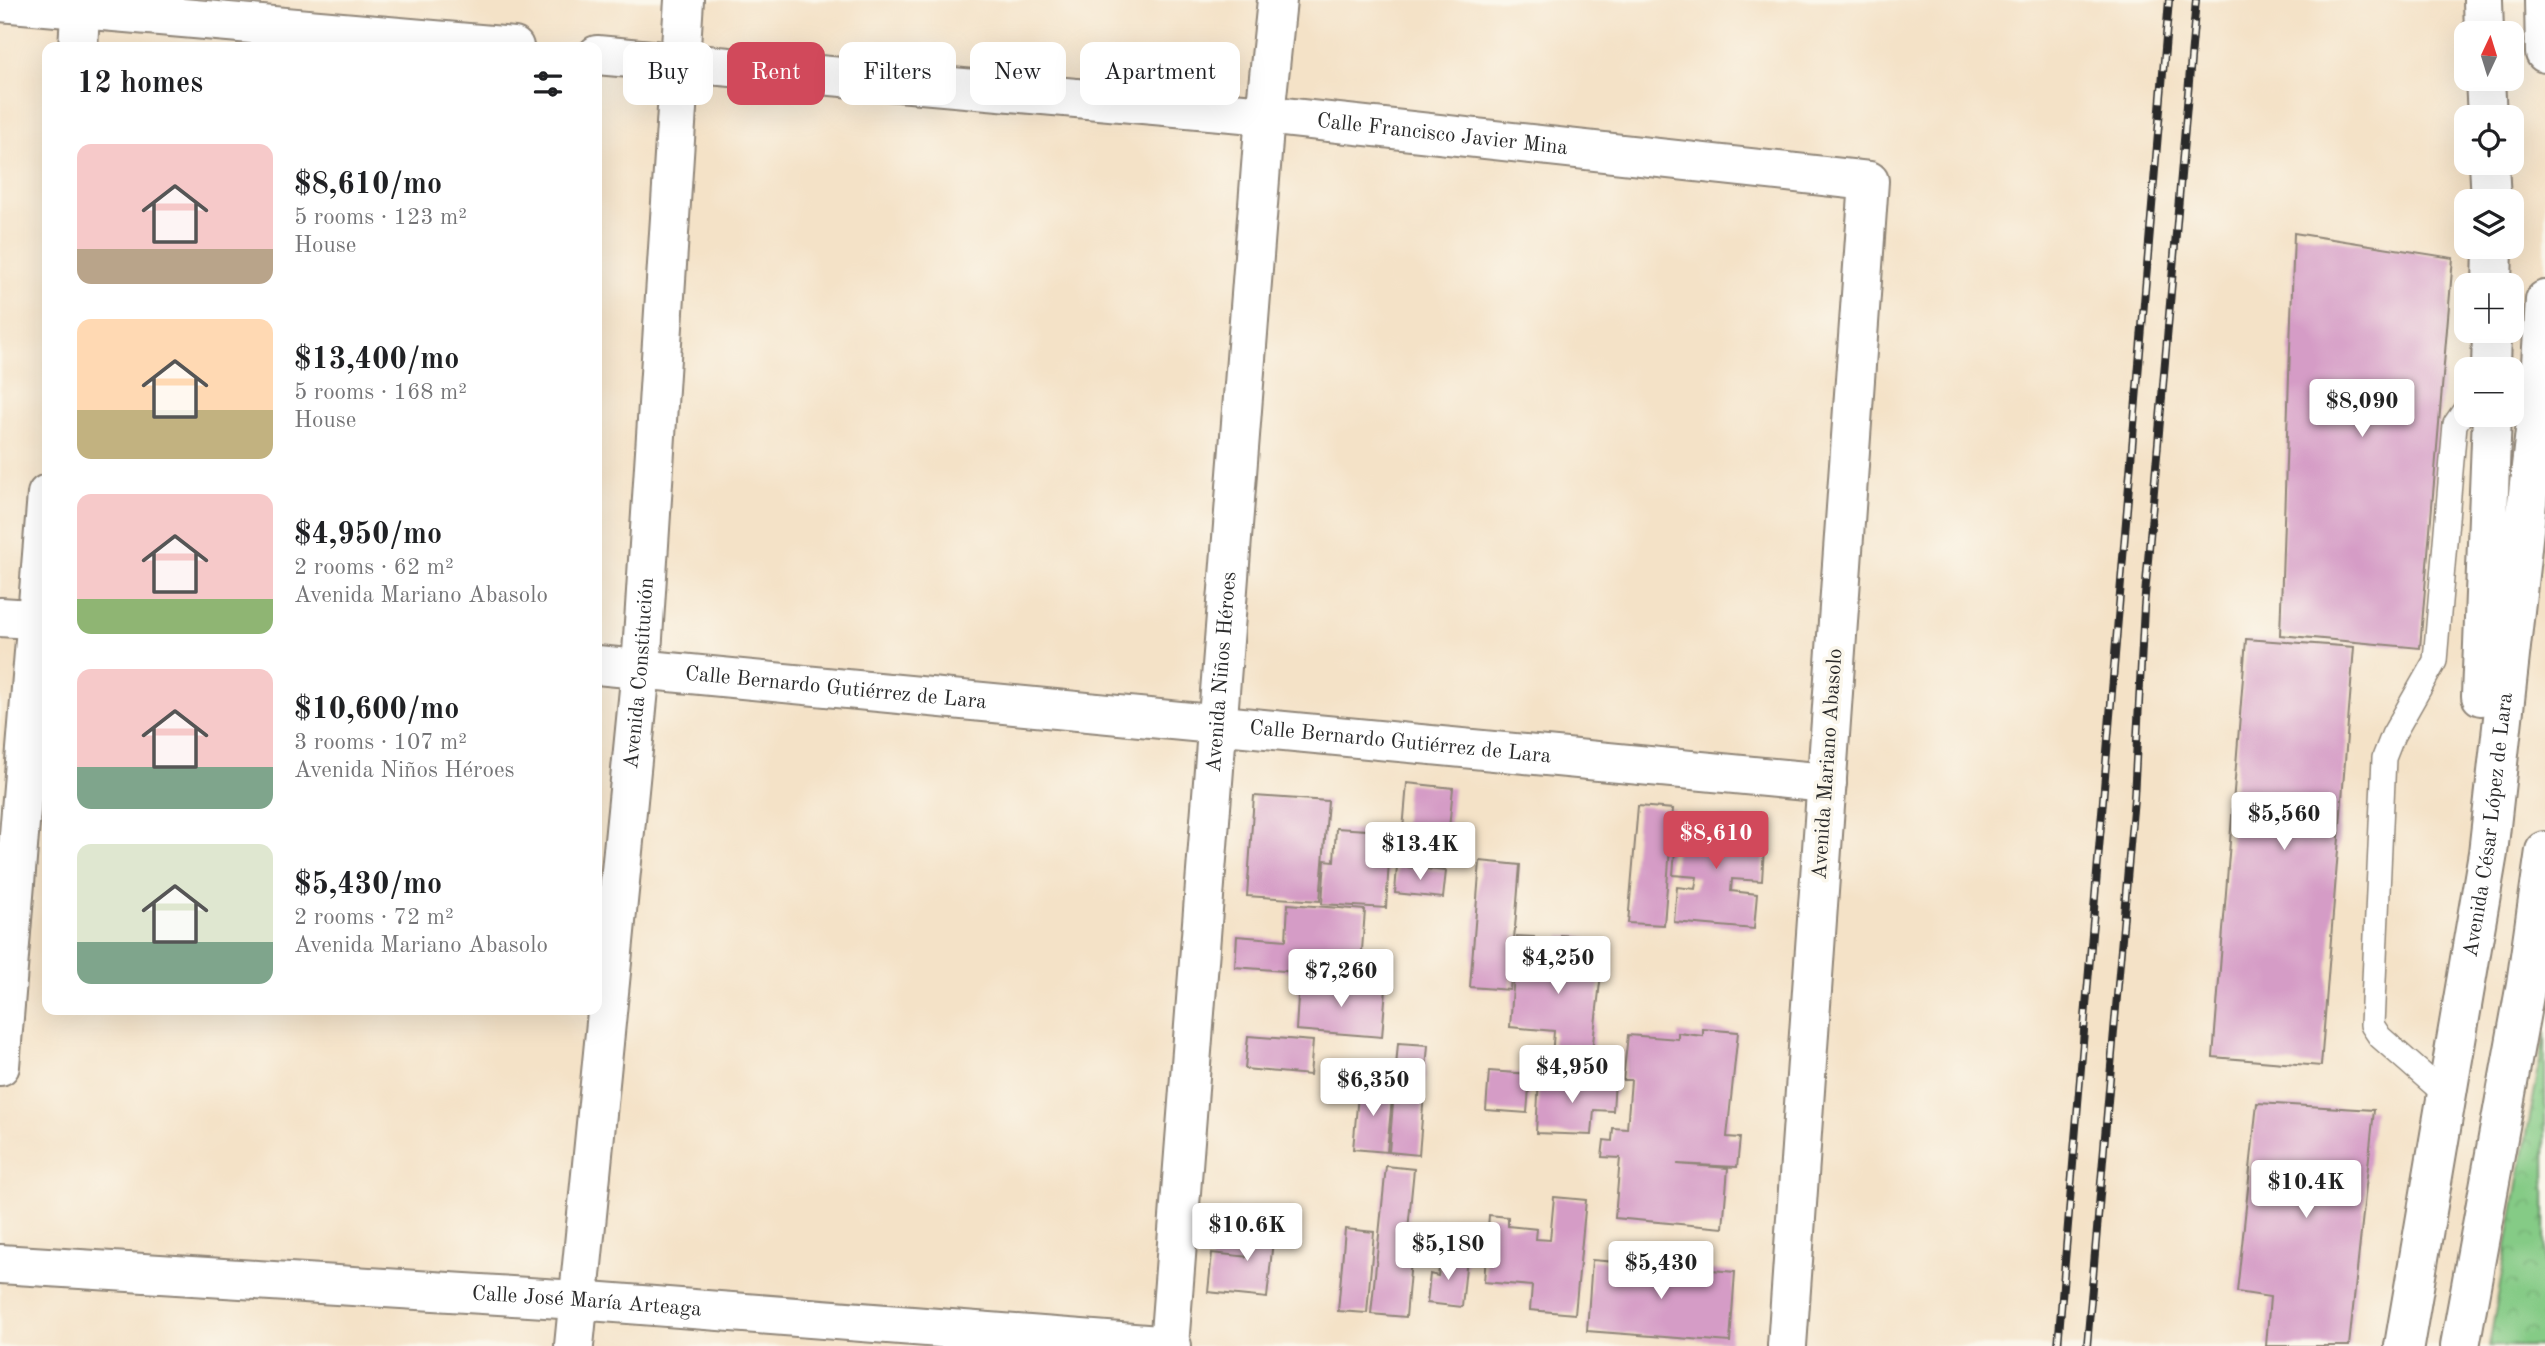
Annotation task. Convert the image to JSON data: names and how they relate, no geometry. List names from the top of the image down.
{
  "streets": {
    "street": [
      "Calle Francisco Javier Mina",
      "Avenida Niños Héroes",
      "Avenida Constitución",
      "Calle Bernardo Gutiérrez de Lara",
      "Avenida Mariano Abasolo",
      "Avenida César López de Lara",
      "Calle José María Arteaga"
    ]
  },
  "crossings": [
    ["Calle Francisco Javier Mina", "Avenida Niños Héroes"],
    ["Calle Francisco Javier Mina", "Avenida Mariano Abasolo"],
    ["Avenida Niños Héroes", "Calle Bernardo Gutiérrez de Lara"],
    ["Avenida Niños Héroes", "Calle José María Arteaga"],
    ["Avenida Constitución", "Calle Bernardo Gutiérrez de Lara"],
    ["Avenida Constitución", "Calle José María Arteaga"],
    ["Calle Bernardo Gutiérrez de Lara", "Avenida Mariano Abasolo"]
  ],
  "north": "top",
  "page": {
    "map_buttons": ["+", "−"],
    "chip": [
      "Buy",
      "Rent",
      "Filters",
      "New",
      "Apartment"
    ],
    "heading": "12 homes",
    "list": [
      {
        "name": "$8,610/mo",
        "note": "5 rooms · 123 m² · House"
      },
      {
        "name": "$13,400/mo",
        "note": "5 rooms · 168 m² · House"
      },
      {
        "name": "$4,950/mo",
        "note": "2 rooms · 62 m² · Avenida Mariano Abasolo"
      },
      {
        "name": "$10,600/mo",
        "note": "3 rooms · 107 m² · Avenida Niños Héroes"
      },
      {
        "name": "$5,430/mo",
        "note": "2 rooms · 72 m² · Avenida Mariano Abasolo"
      }
    ],
    "price": [
      "$8,090",
      "$5,560",
      "$8,610",
      "$13.4K",
      "$4,250",
      "$7,260",
      "$4,950",
      "$6,350",
      "$10.4K",
      "$10.6K",
      "$5,180",
      "$5,430"
    ]
  }
}
